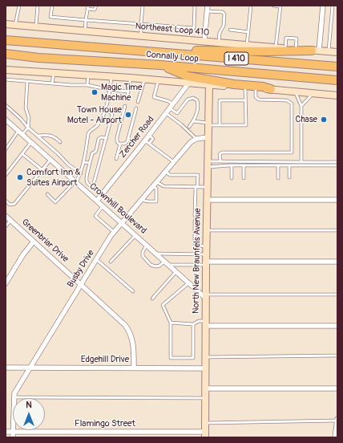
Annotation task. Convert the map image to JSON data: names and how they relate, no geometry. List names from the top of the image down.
{
  "streets": {
    "highway": ["Connally Loop", "I 410"],
    "main road": ["Northeast Loop 410", "North New Braunfels Avenue"],
    "street": [
      "Zercher Road",
      "Crownhill Boulevard",
      "Greenbriar Drive",
      "Busby Drive",
      "Edgehill Drive",
      "Flamingo Street"
    ]
  },
  "crossings": [
    ["Zercher Road", "Crownhill Boulevard"],
    ["Crownhill Boulevard", "North New Braunfels Avenue"],
    ["Crownhill Boulevard", "Busby Drive"],
    ["Greenbriar Drive", "Busby Drive"],
    ["Greenbriar Drive", "Edgehill Drive"],
    ["North New Braunfels Avenue", "Edgehill Drive"],
    ["North New Braunfels Avenue", "Flamingo Street"],
    ["Busby Drive", "Edgehill Drive"],
    ["Busby Drive", "Flamingo Street"]
  ],
  "places": [
    "Magic Time Machine",
    "Town House Motel - Airport",
    "Chase",
    "Comfort Inn & Suites Airport"
  ],
  "north": "top"
}
